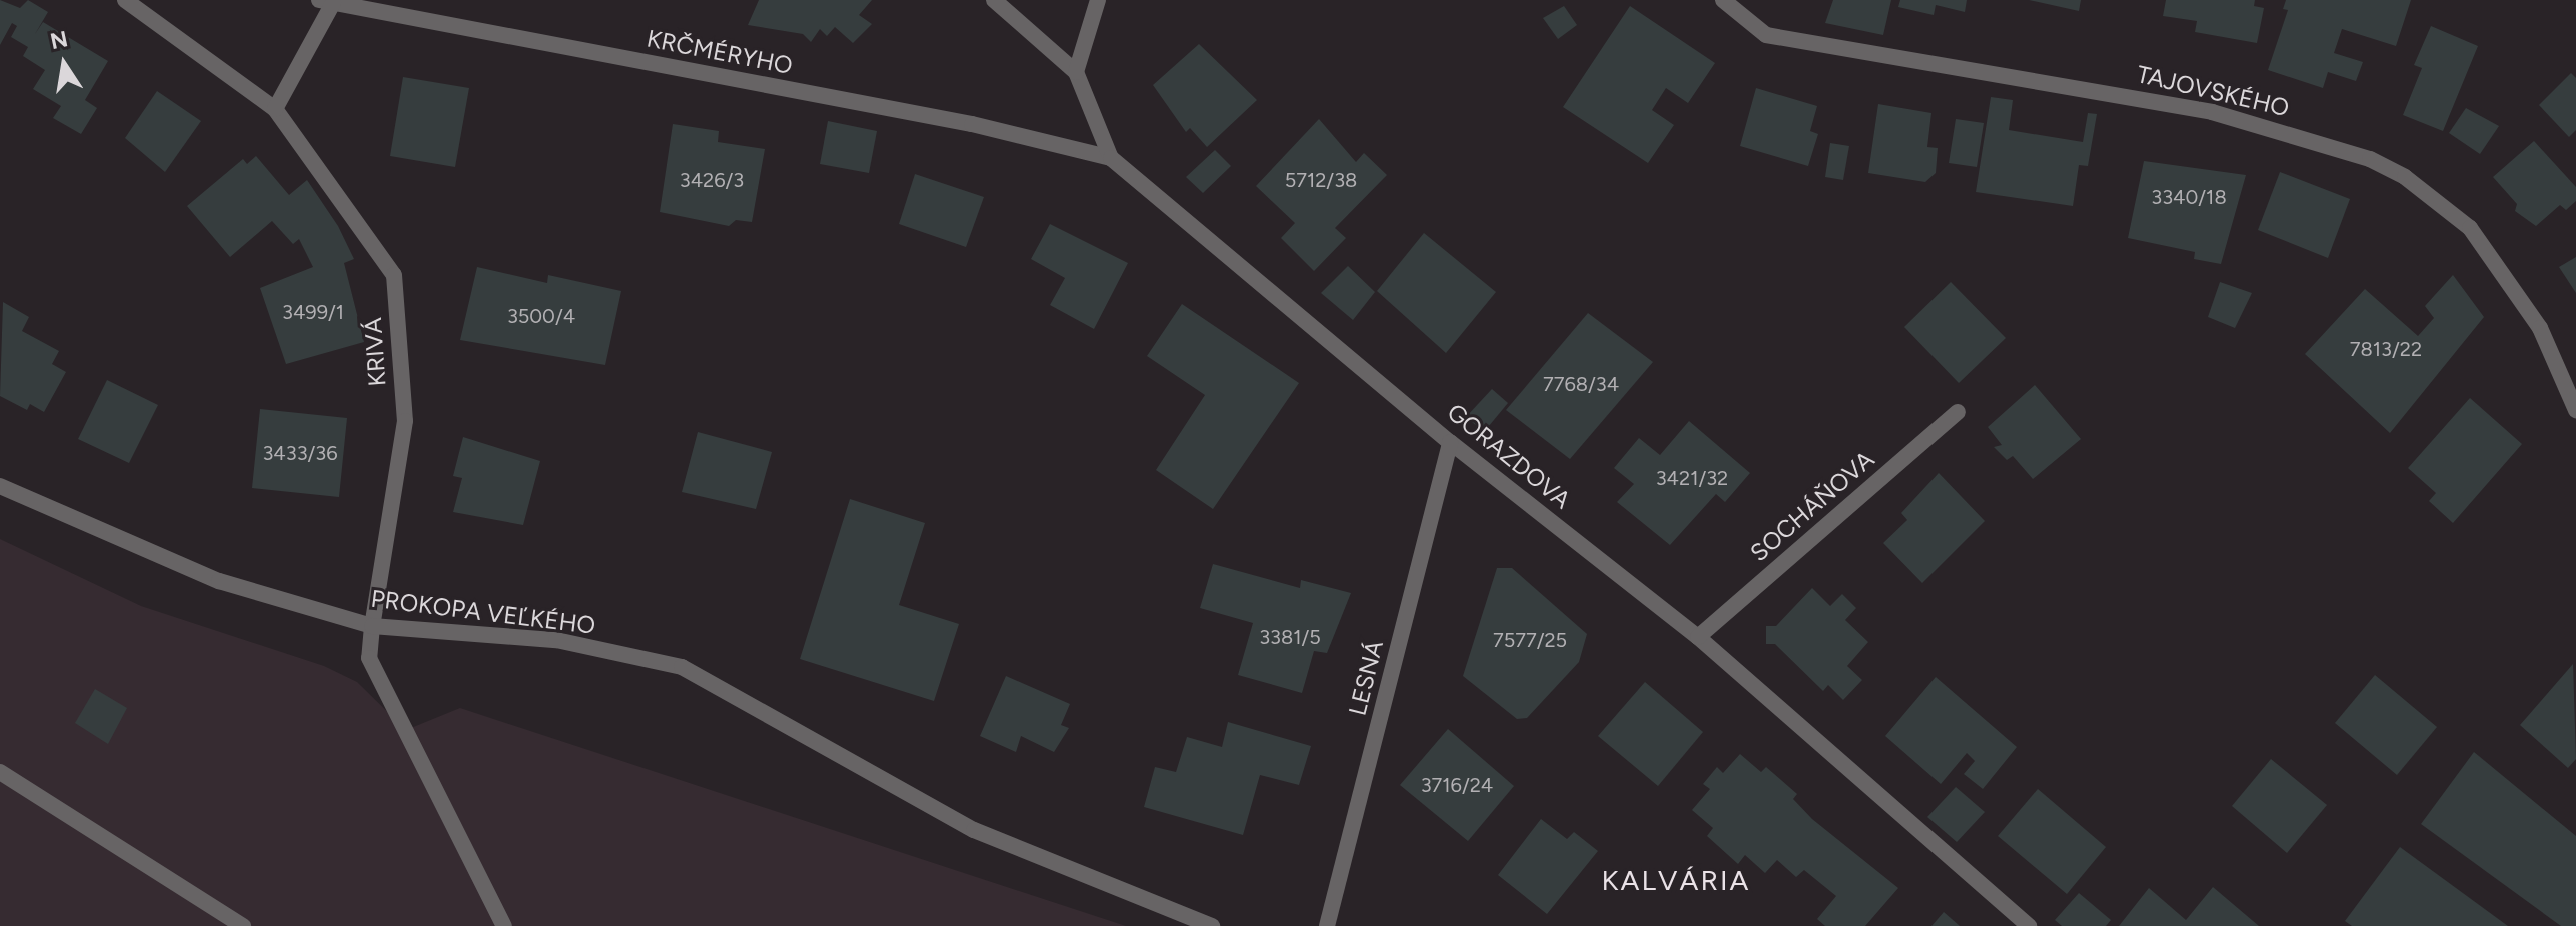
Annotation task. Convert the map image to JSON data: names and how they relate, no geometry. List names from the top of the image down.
{
  "streets": {
    "street": [
      "KRČMÉRYHO",
      "TAJOVSKÉHO",
      "KRIVÁ",
      "GORAZDOVA",
      "SOCHÁŇOVA",
      "PROKOPA VEĽKÉHO",
      "LESNÁ"
    ]
  },
  "crossings": [
    ["KRČMÉRYHO", "GORAZDOVA"],
    ["KRIVÁ", "PROKOPA VEĽKÉHO"],
    ["GORAZDOVA", "SOCHÁŇOVA"],
    ["GORAZDOVA", "LESNÁ"]
  ],
  "districts": ["KALVÁRIA"],
  "house_numbers": [
    "3426/3",
    "5712/38",
    "3340/18",
    "3499/1",
    "3500/4",
    "7813/22",
    "7768/34",
    "3433/36",
    "3421/32",
    "3381/5",
    "7577/25",
    "3716/24"
  ],
  "north": "top"
}
